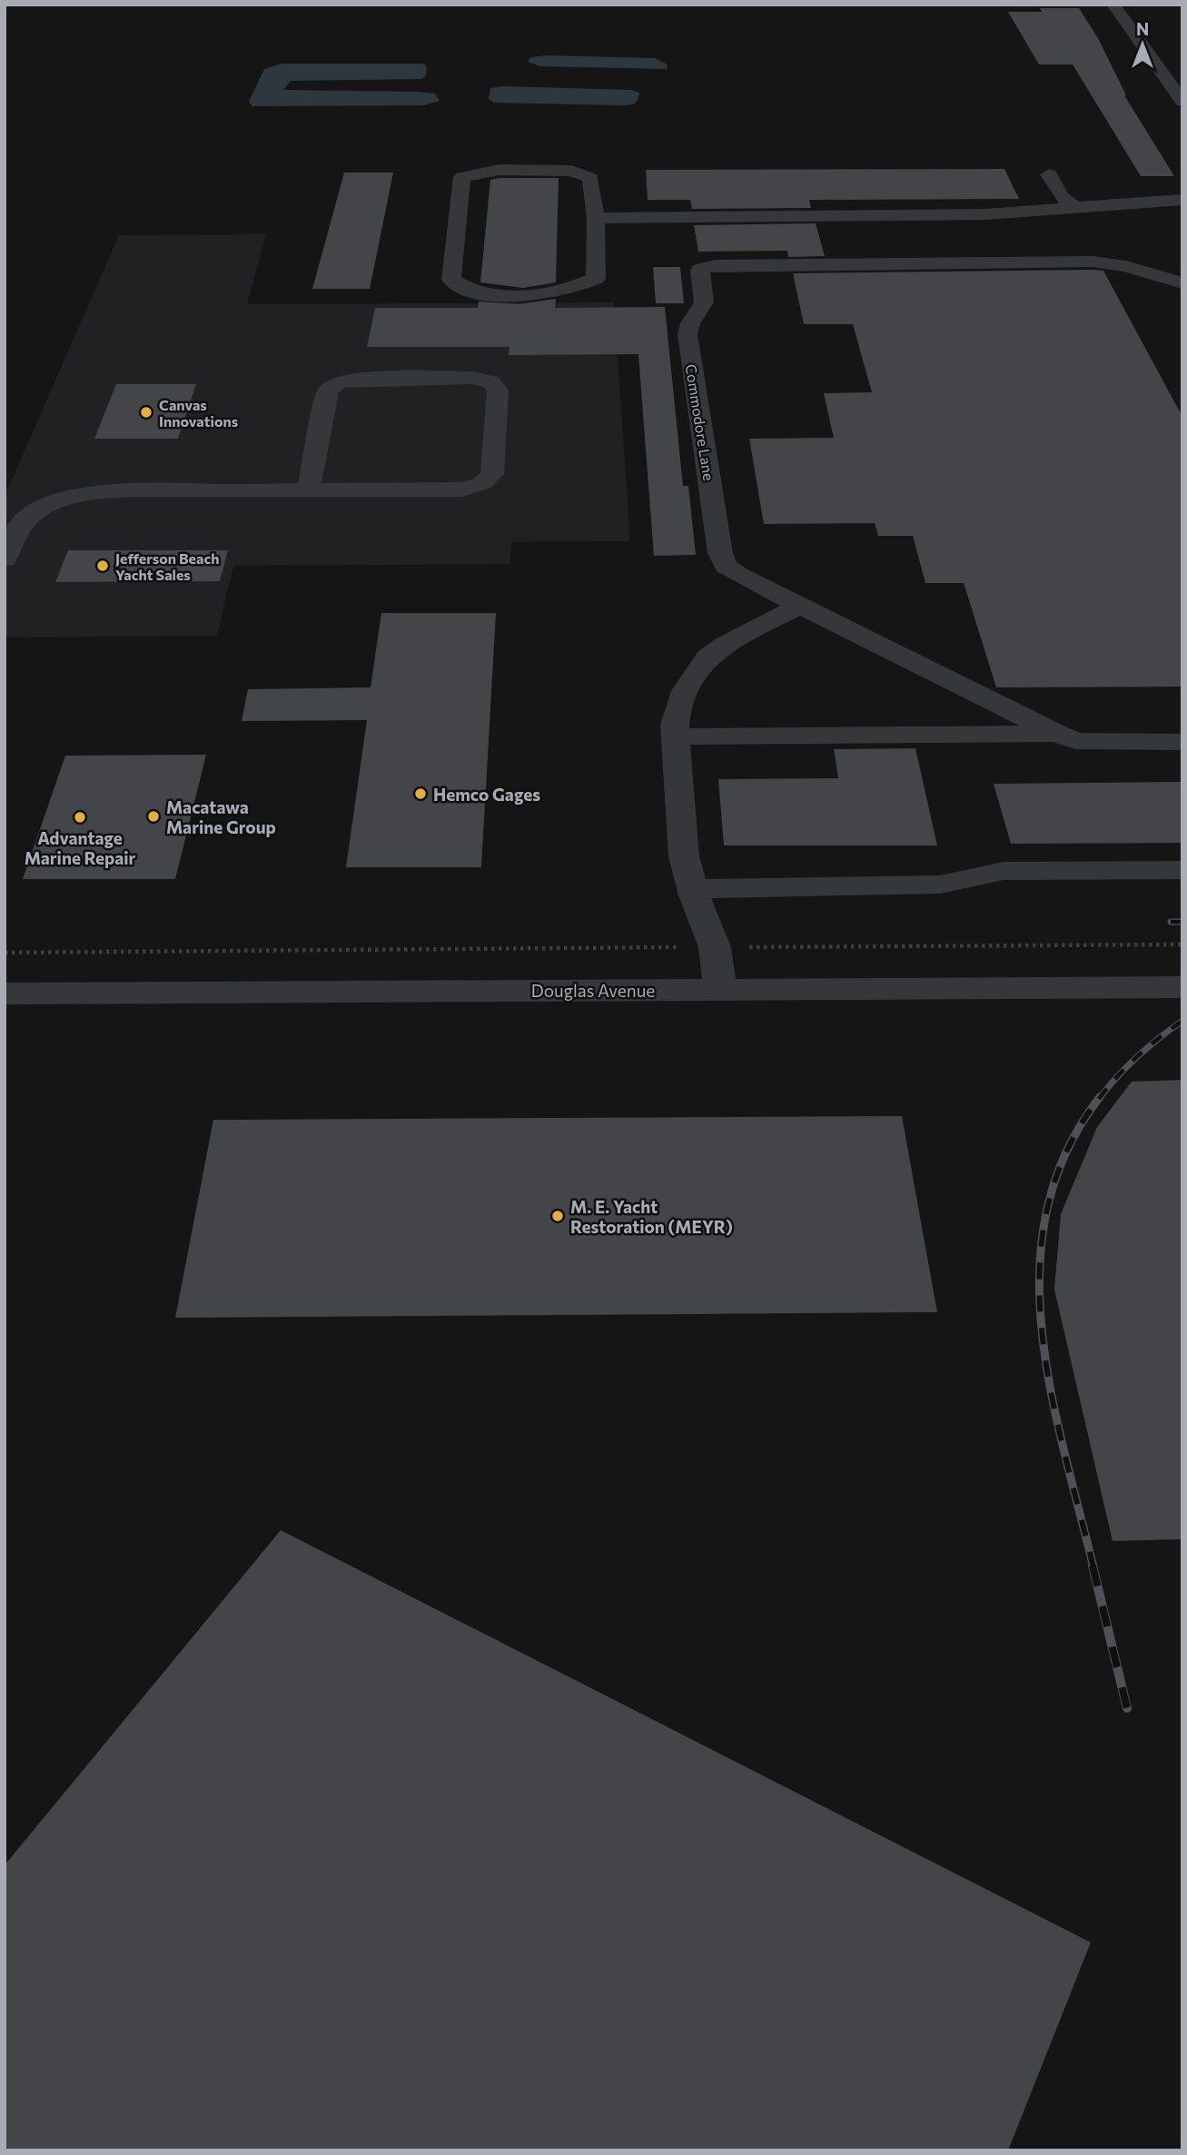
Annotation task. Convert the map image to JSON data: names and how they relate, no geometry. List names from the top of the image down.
{
  "streets": {
    "street": ["Commodore Lane", "Douglas Avenue"]
  },
  "places": [
    "Canvas Innovations",
    "Jefferson Beach Yacht Sales",
    "Hemco Gages",
    "Macatawa Marine Group",
    "Advantage Marine Repair",
    "M. E. Yacht Restoration (MEYR)"
  ],
  "north": "top"
}
